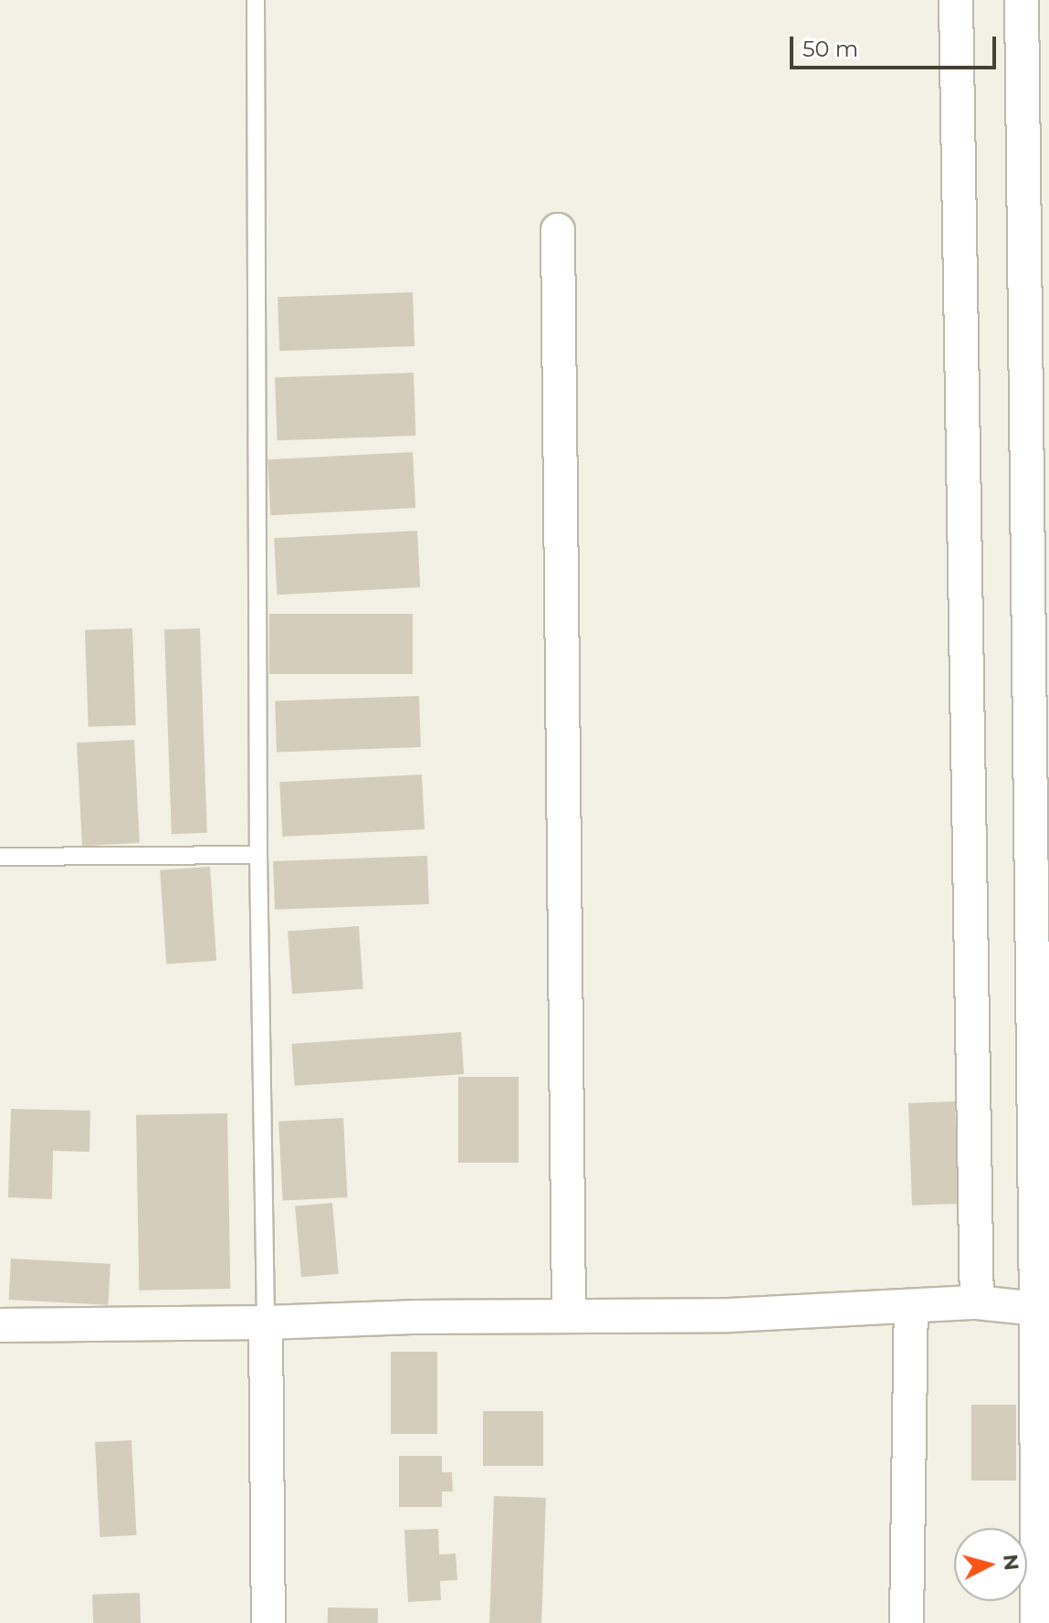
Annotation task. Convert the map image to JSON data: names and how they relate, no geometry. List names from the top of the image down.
{
  "scale_bar": "50 m",
  "north": "right"
}
